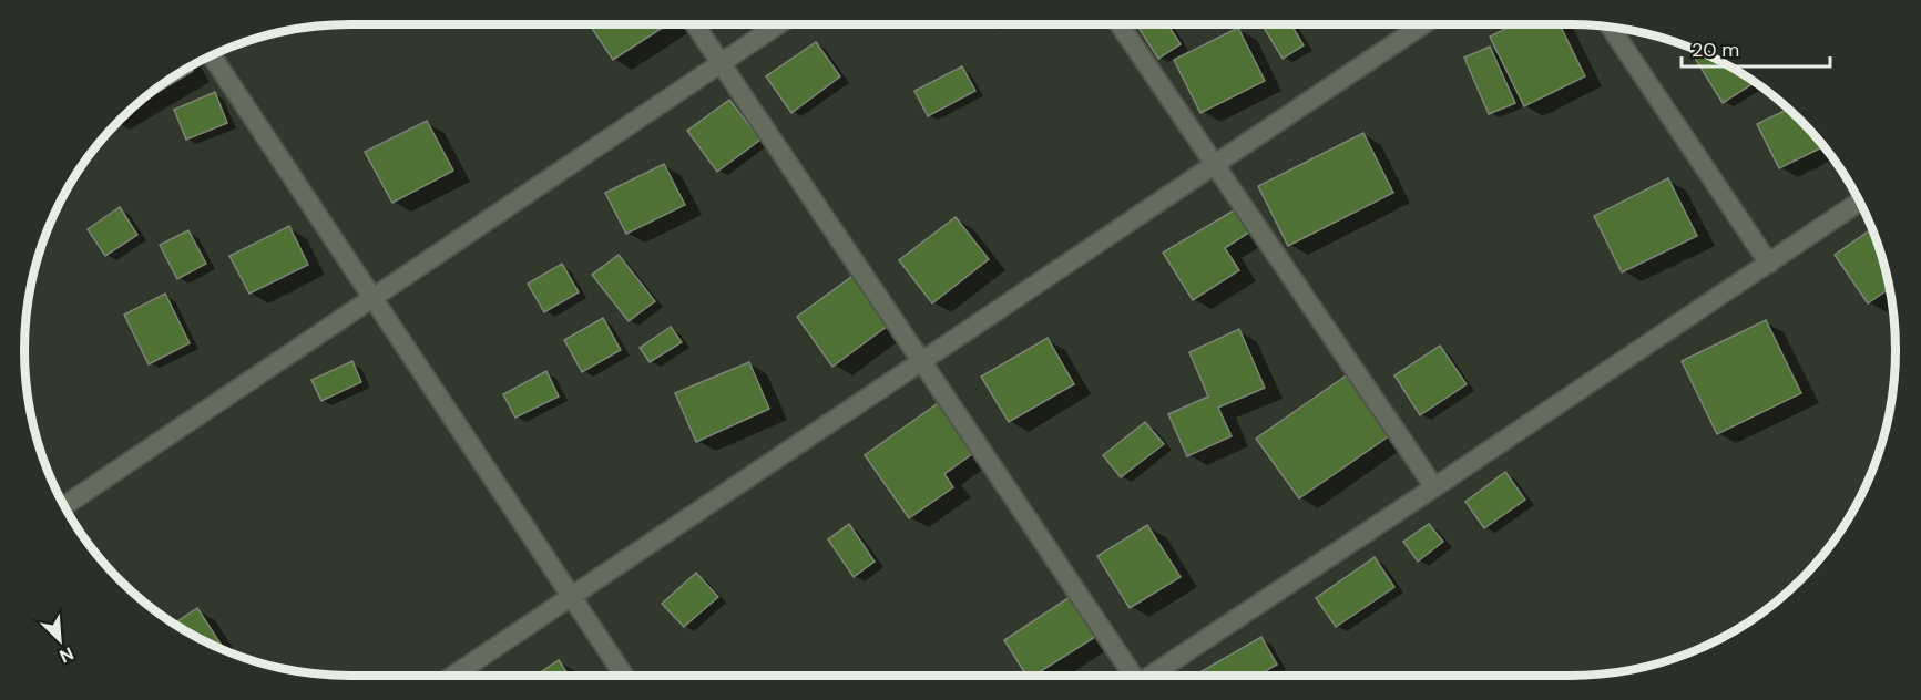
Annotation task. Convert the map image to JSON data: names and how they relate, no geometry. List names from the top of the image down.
{
  "scale_bar": "20 m",
  "north": "bottom right"
}
